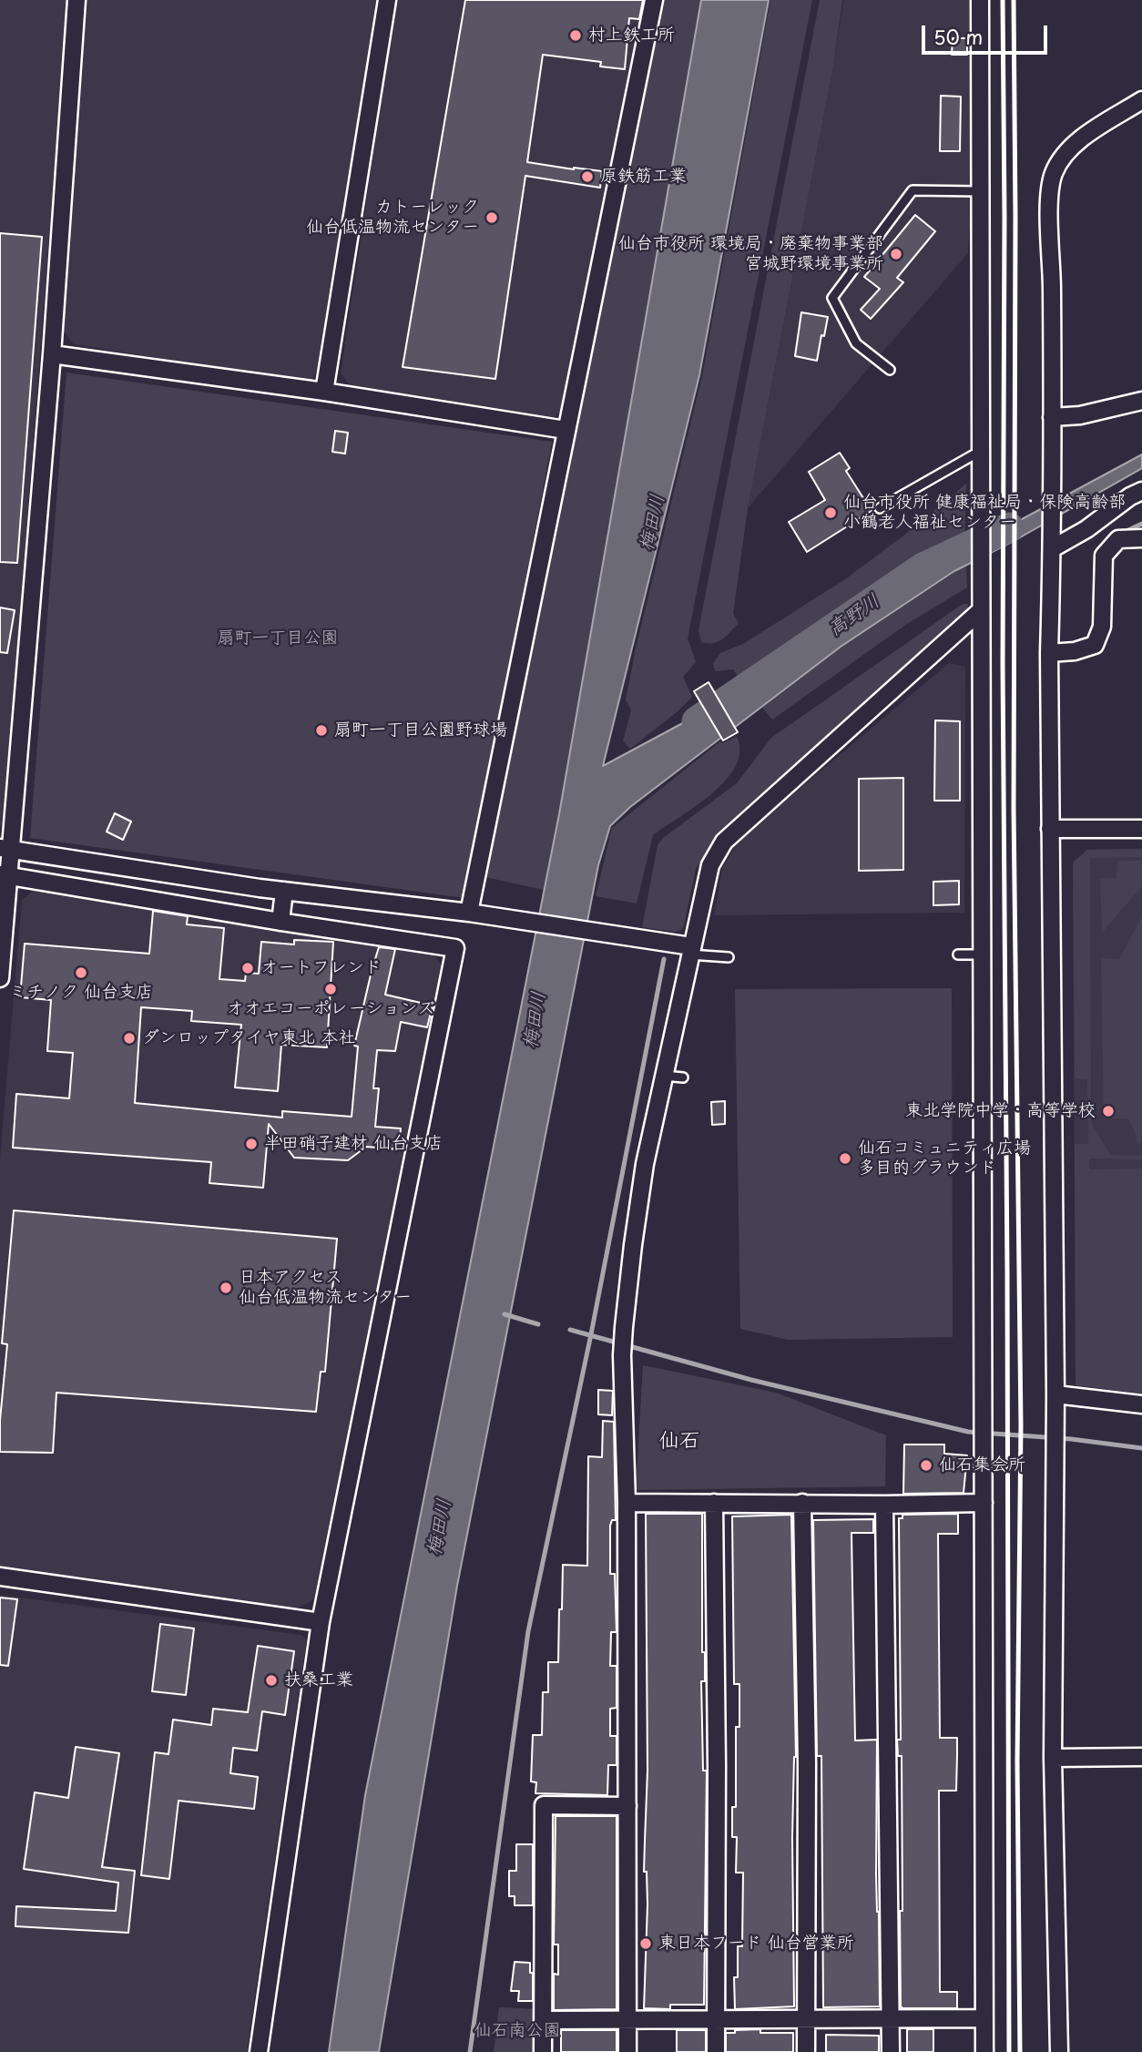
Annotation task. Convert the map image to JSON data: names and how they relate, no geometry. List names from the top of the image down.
{
  "districts": ["仙石"],
  "water": ["梅田川", "高野川"],
  "parks": ["扇町一丁目公園", "仙石南公園"],
  "places": [
    "村上鉄工所",
    "原鉄筋工業",
    "カトーレック 仙台低温物流センター",
    "仙台市役所 環境局・廃棄物事業部 宮城野環境事業所",
    "仙台市役所 健康福祉局・保険高齢部 小鶴老人福祉センター",
    "扇町一丁目公園野球場",
    "オートフレンド",
    "ミチノク 仙台支店",
    "オオエコーポレーションズ",
    "ダンロップタイヤ東北 本社",
    "東北学院中学・高等学校",
    "半田硝子建材 仙台支店",
    "仙石コミュニティ広場 多目的グラウンド",
    "日本アクセス 仙台低温物流センター",
    "仙石集会所",
    "扶桑工業",
    "東日本フード 仙台営業所"
  ],
  "scale_bar": "50 m"
}
